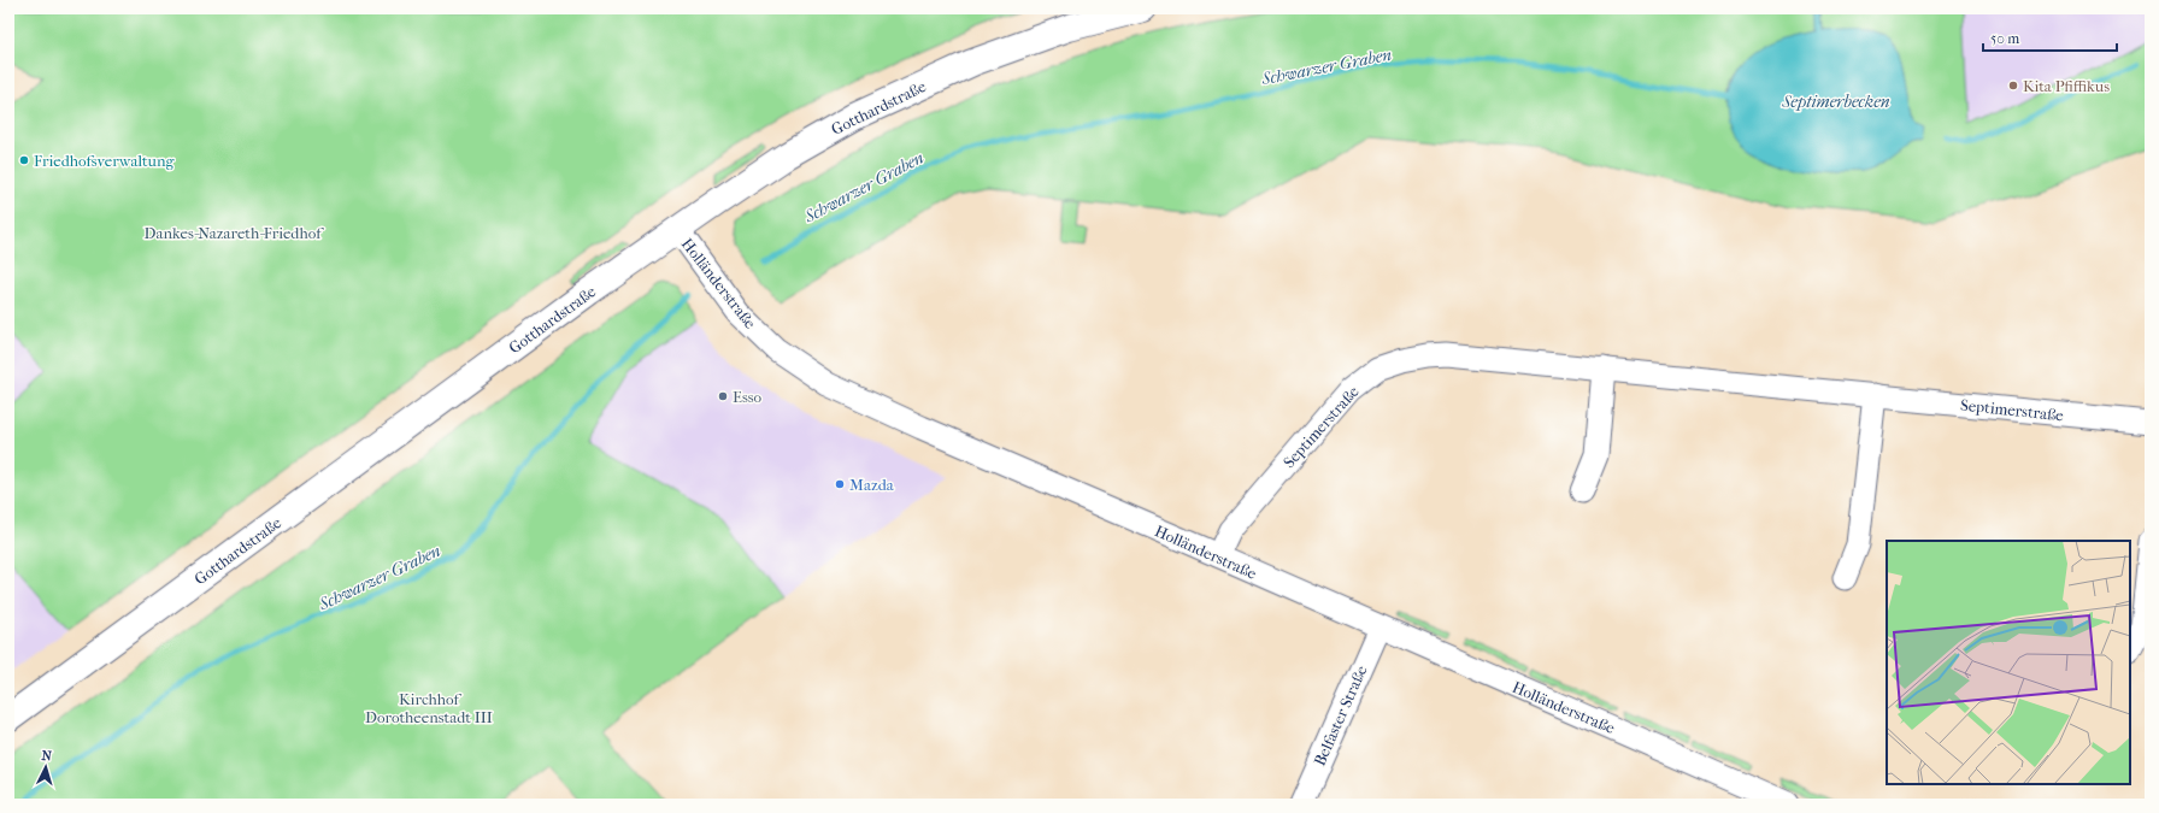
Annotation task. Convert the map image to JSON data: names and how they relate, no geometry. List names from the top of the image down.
{
  "streets": {
    "main road": ["Gotthardstraße"],
    "street": ["Holländerstraße", "Septimerstraße", "Belfaster Straße"]
  },
  "crossings": [
    ["Gotthardstraße", "Holländerstraße"],
    ["Holländerstraße", "Septimerstraße"],
    ["Holländerstraße", "Belfaster Straße"]
  ],
  "water": ["Schwarzer Graben", "Septimerbecken"],
  "parks": ["Dankes-Nazareth-Friedhof", "Kirchhof Dorotheenstadt III"],
  "places": [
    "Kita Pfiffikus",
    "Friedhofsverwaltung",
    "Esso",
    "Mazda"
  ],
  "scale_bar": "50 m",
  "north": "top"
}
